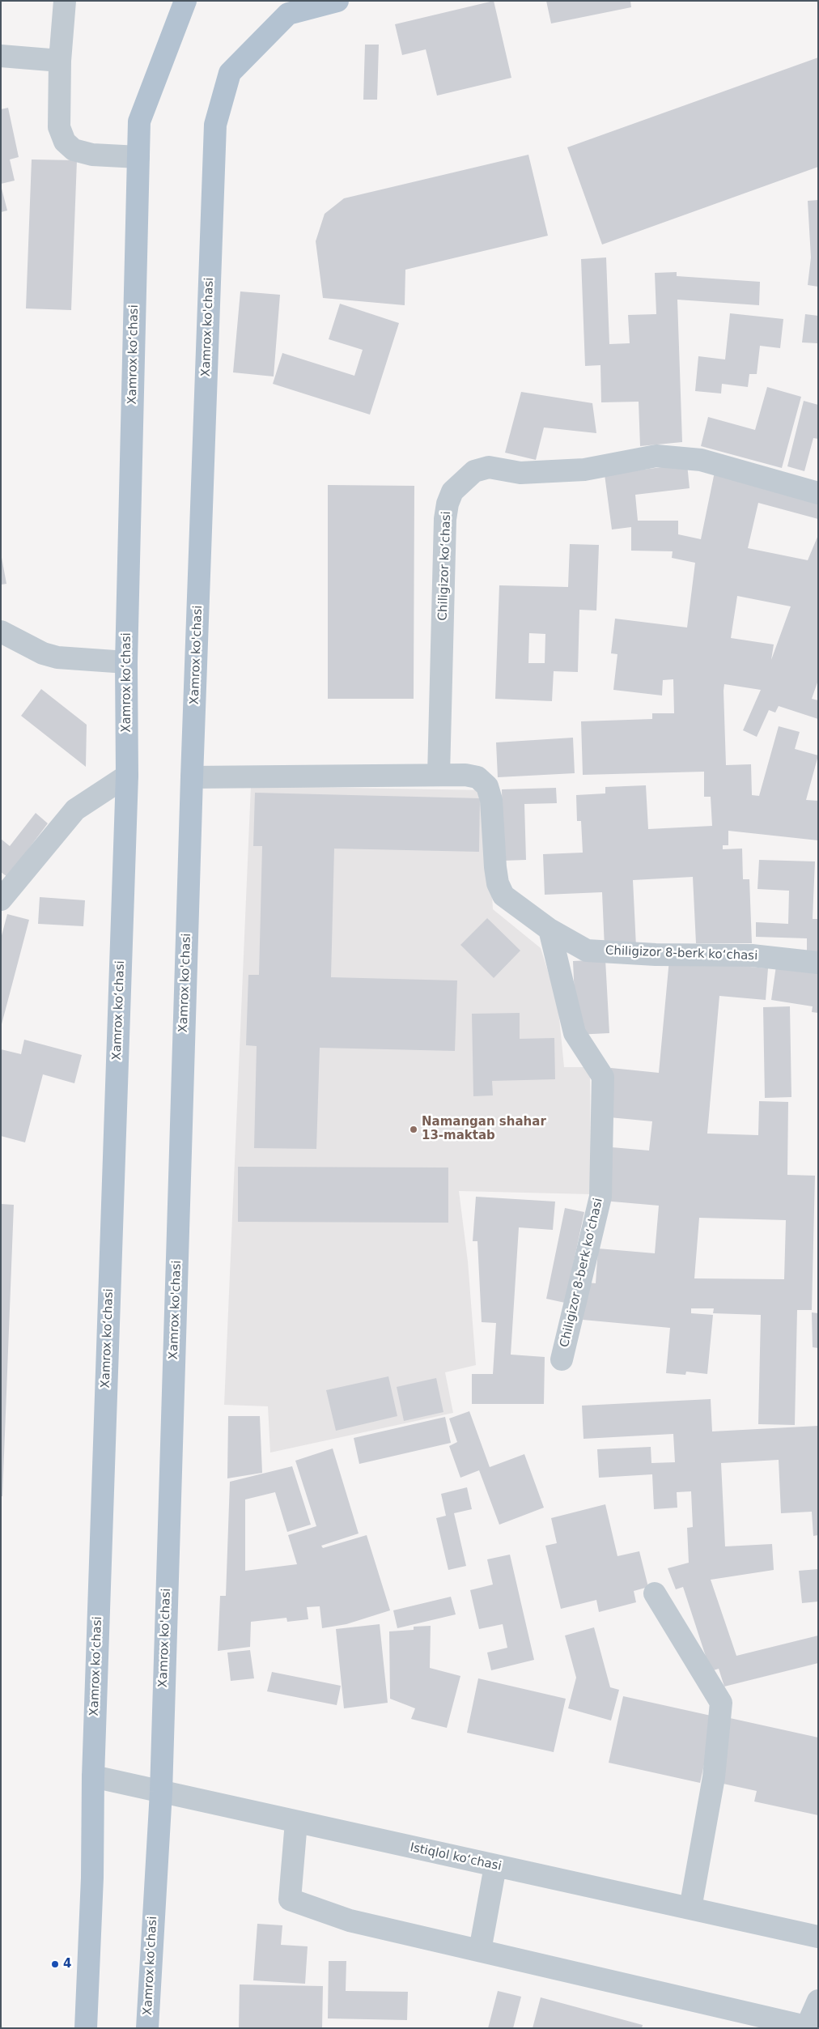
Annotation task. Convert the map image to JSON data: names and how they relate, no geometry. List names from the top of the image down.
{
  "streets": {
    "main road": ["Xamrox ko'chasi", "Xamrox koʻchasi"],
    "street": ["Chiligizor koʻchasi", "Chiligizor 8-berk koʻchasi", "Istiqlol koʻchasi"]
  },
  "crossings": [
    ["Xamrox ko'chasi", "Istiqlol koʻchasi"],
    ["Xamrox koʻchasi", "Istiqlol koʻchasi"],
    ["Chiligizor koʻchasi", "Chiligizor 8-berk koʻchasi"]
  ],
  "places": ["Namangan shahar 13-maktab", "4"]
}
